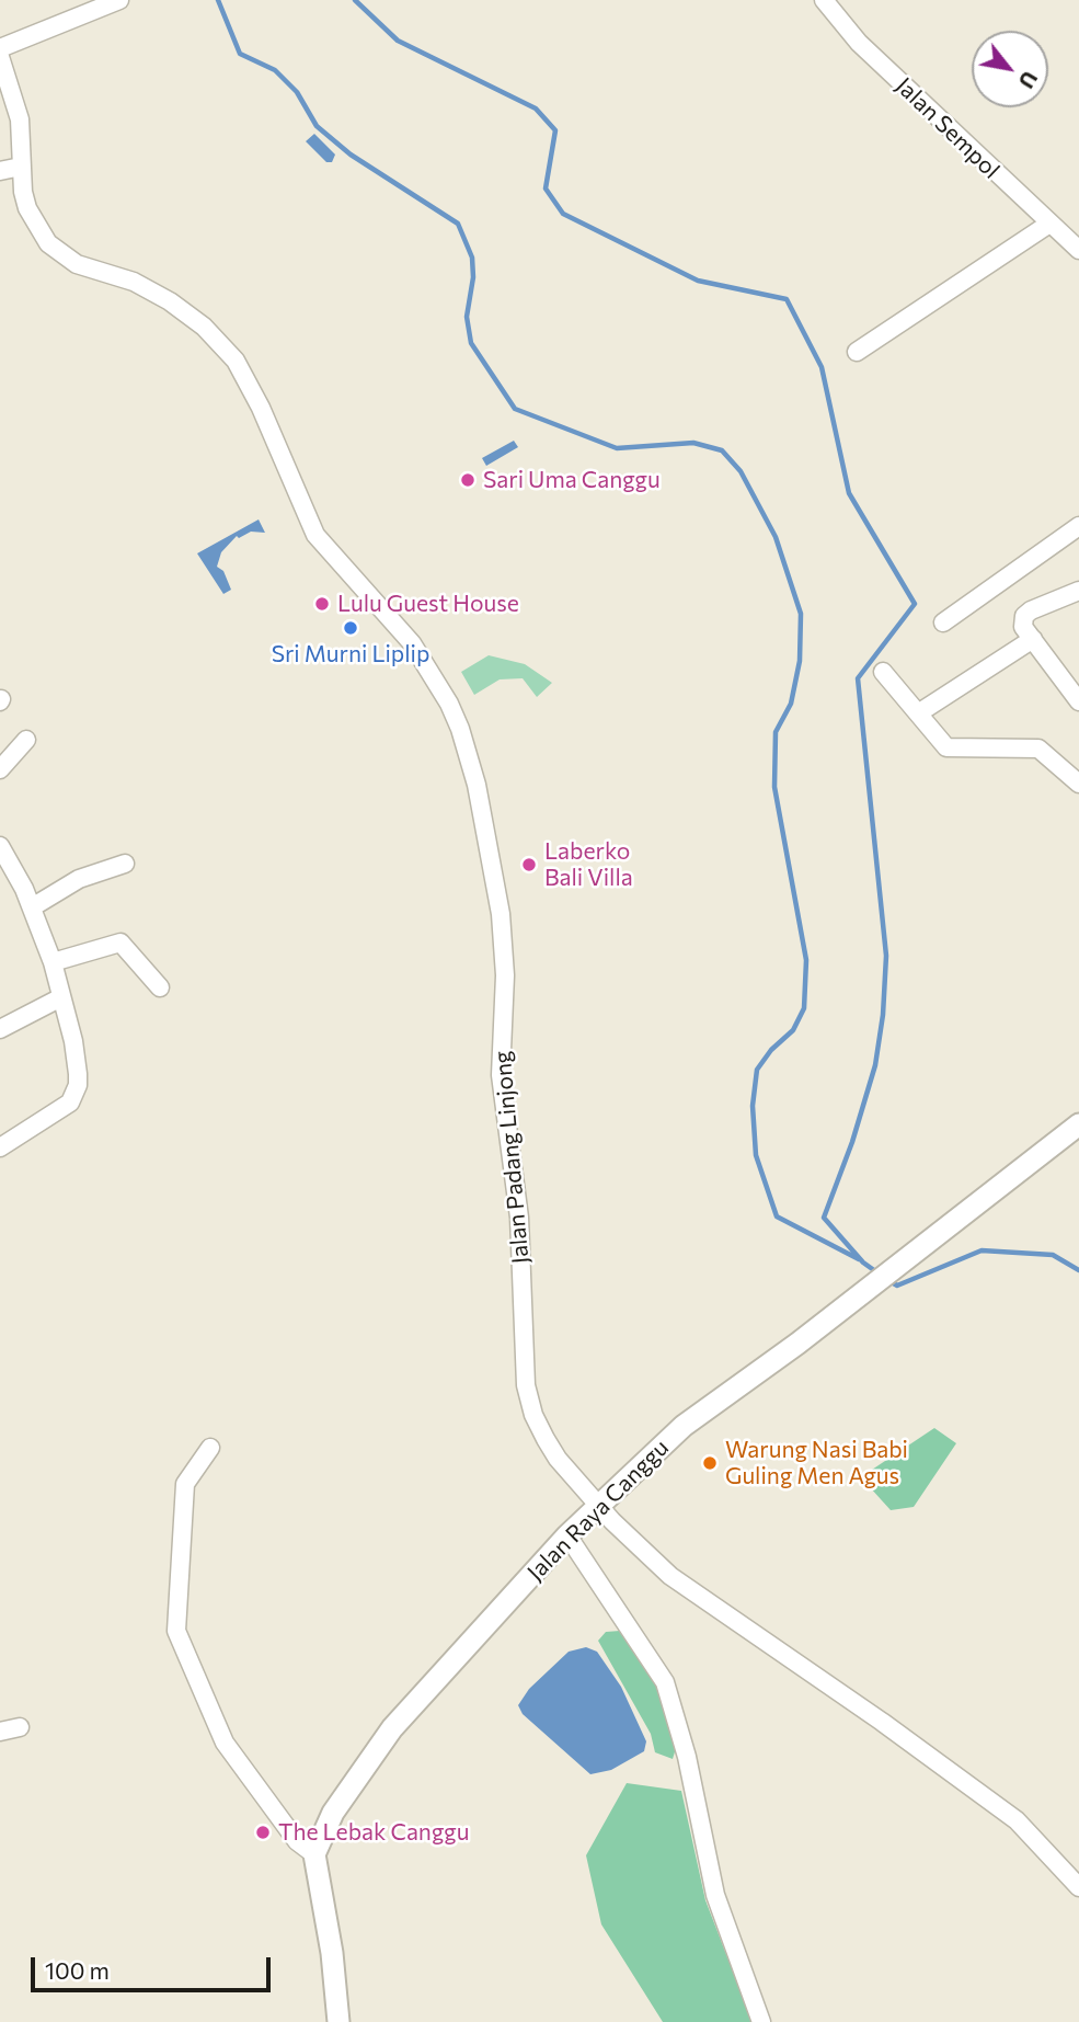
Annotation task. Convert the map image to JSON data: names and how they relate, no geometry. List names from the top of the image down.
{
  "streets": {
    "main road": ["Jalan Raya Canggu"],
    "street": ["Jalan Sempol", "Jalan Padang Linjong"]
  },
  "crossings": [
    ["Jalan Padang Linjong", "Jalan Raya Canggu"]
  ],
  "places": [
    "Sari Uma Canggu",
    "Lulu Guest House",
    "Sri Murni Liplip",
    "Laberko Bali Villa",
    "Warung Nasi Babi Guling Men Agus",
    "The Lebak Canggu"
  ],
  "scale_bar": "100 m",
  "north": "bottom right"
}
